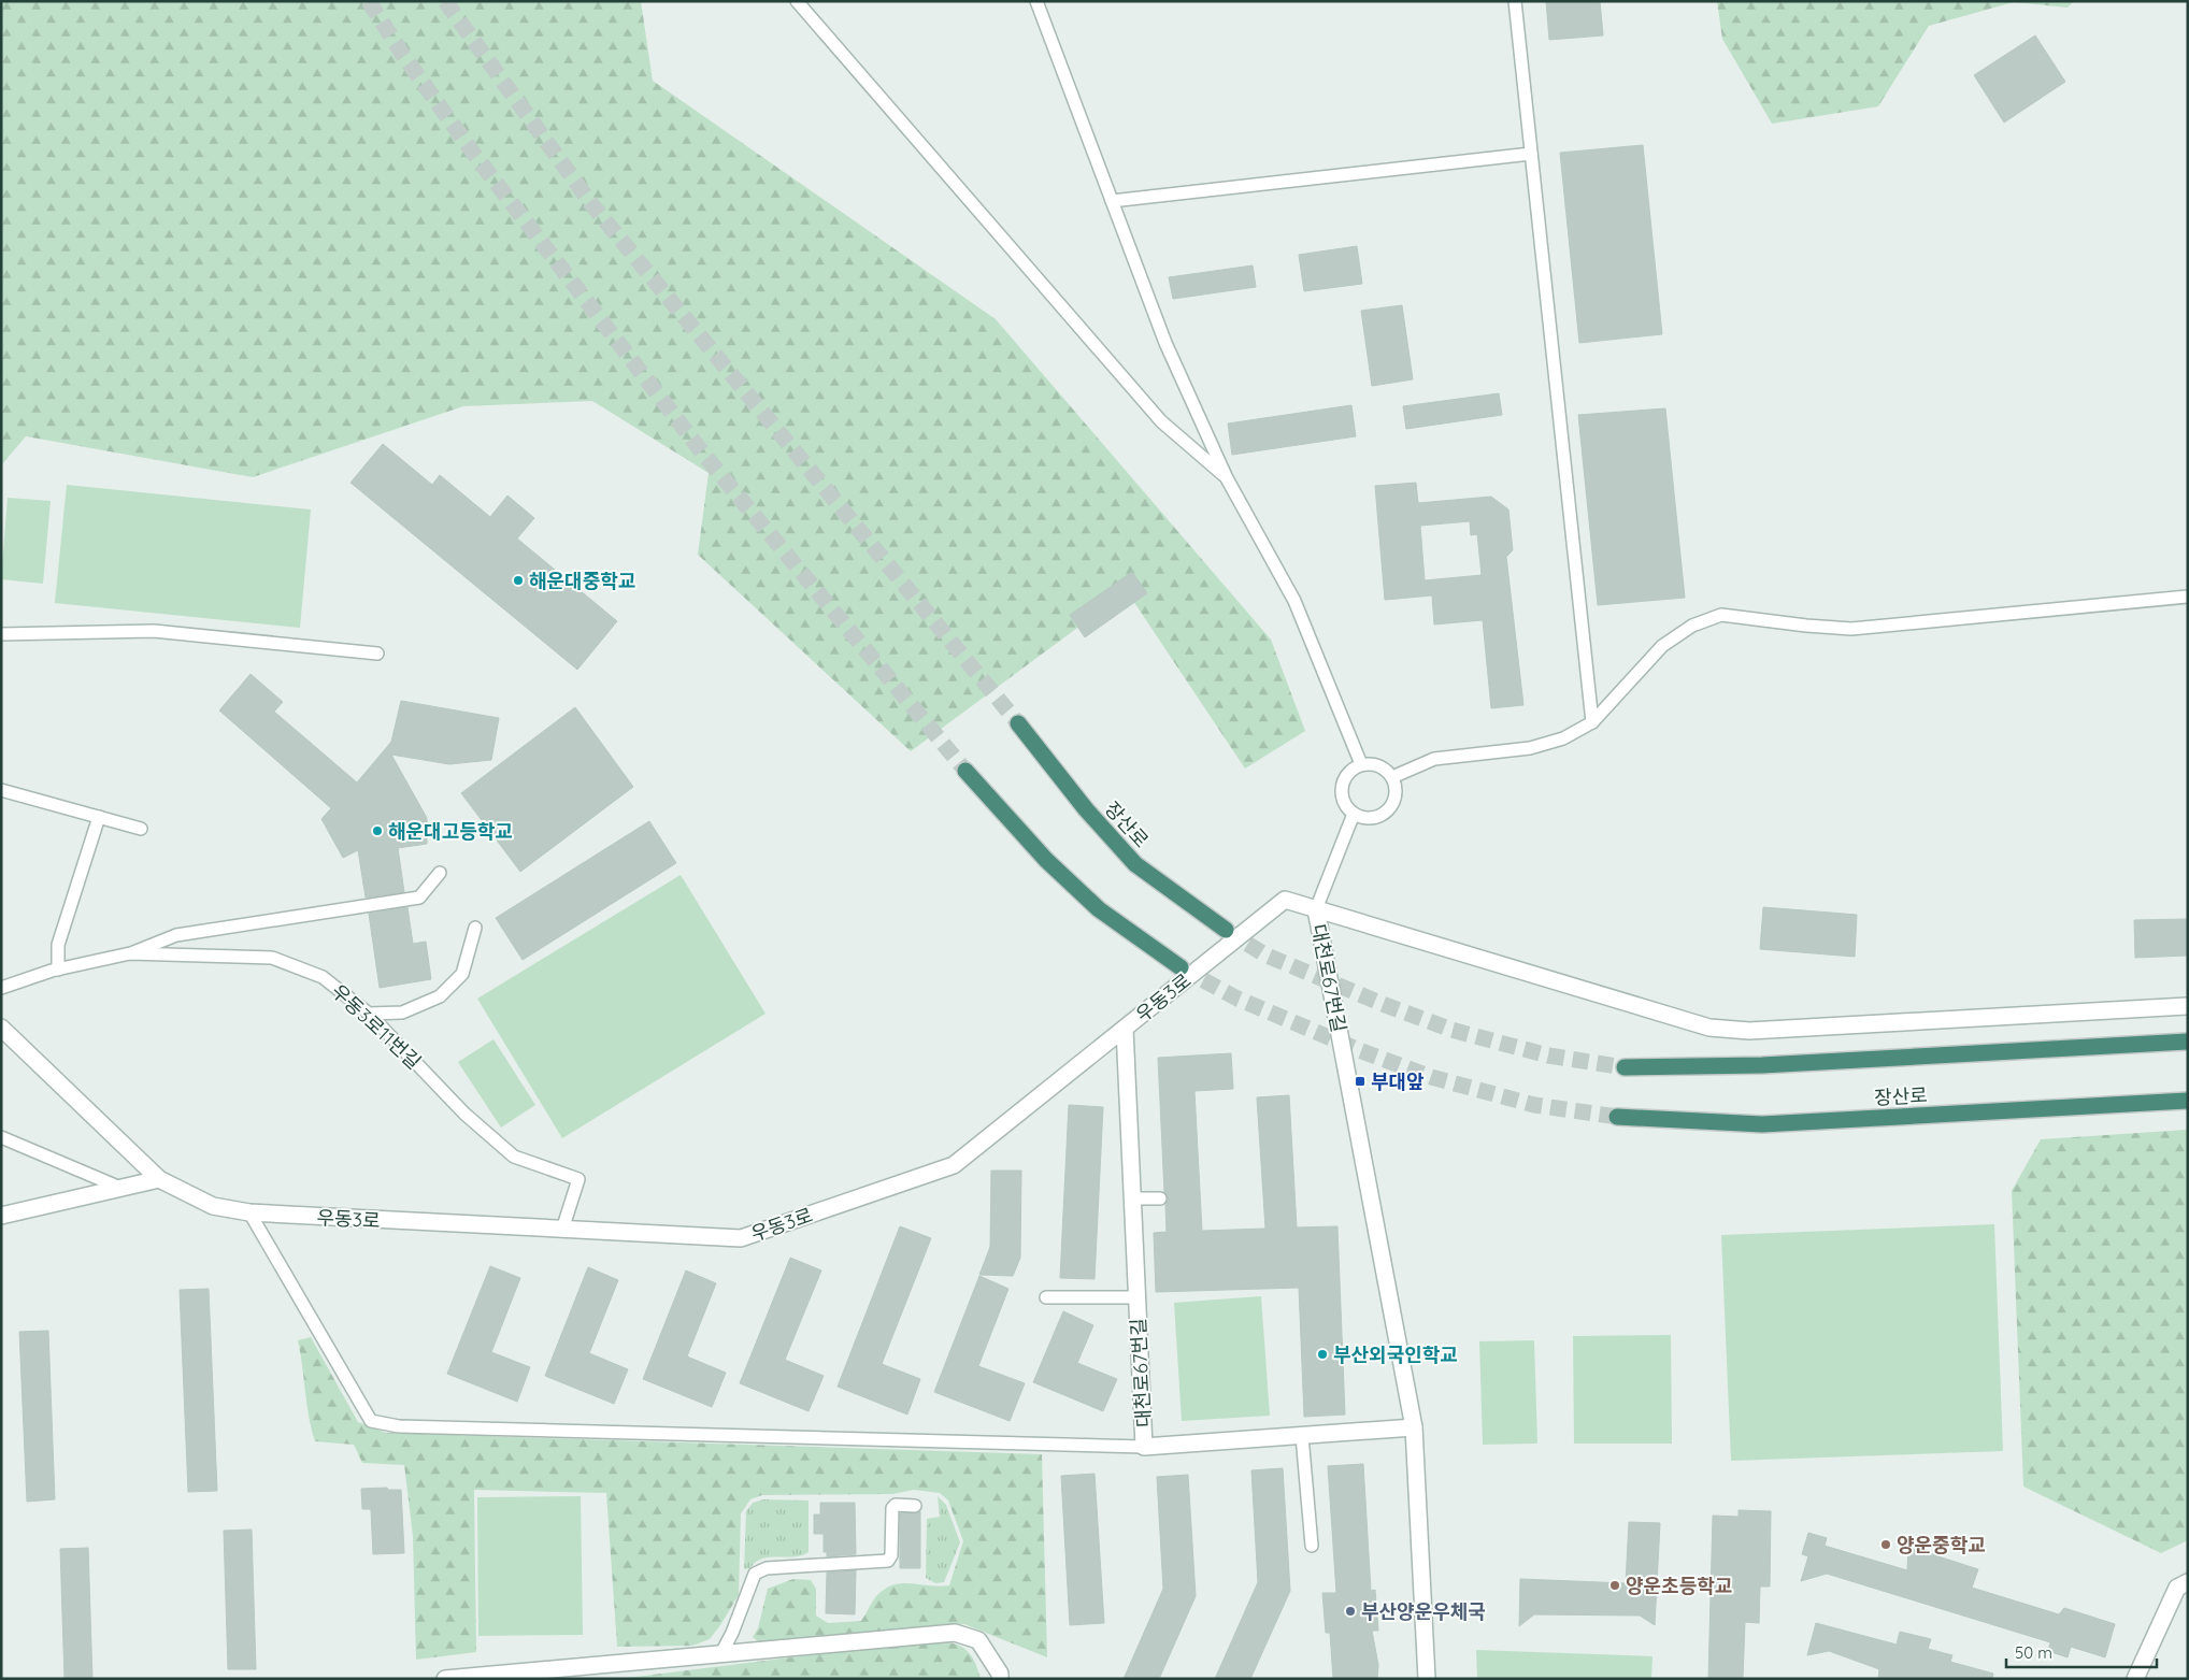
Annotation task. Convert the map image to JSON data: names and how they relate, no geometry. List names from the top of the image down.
{
  "streets": {
    "highway": ["장산로"],
    "street": ["대천로67번길", "우동3로"],
    "lane": ["우동3로11번길"]
  },
  "crossings": [
    ["대천로67번길", "우동3로"],
    ["우동3로", "우동3로11번길"]
  ],
  "places": {
    "other": [
      "해운대중학교",
      "해운대고등학교",
      "부산외국인학교",
      "양운중학교",
      "양운초등학교",
      "부산양운우체국"
    ],
    "transit": ["부대앞"]
  },
  "scale_bar": "50 m"
}
